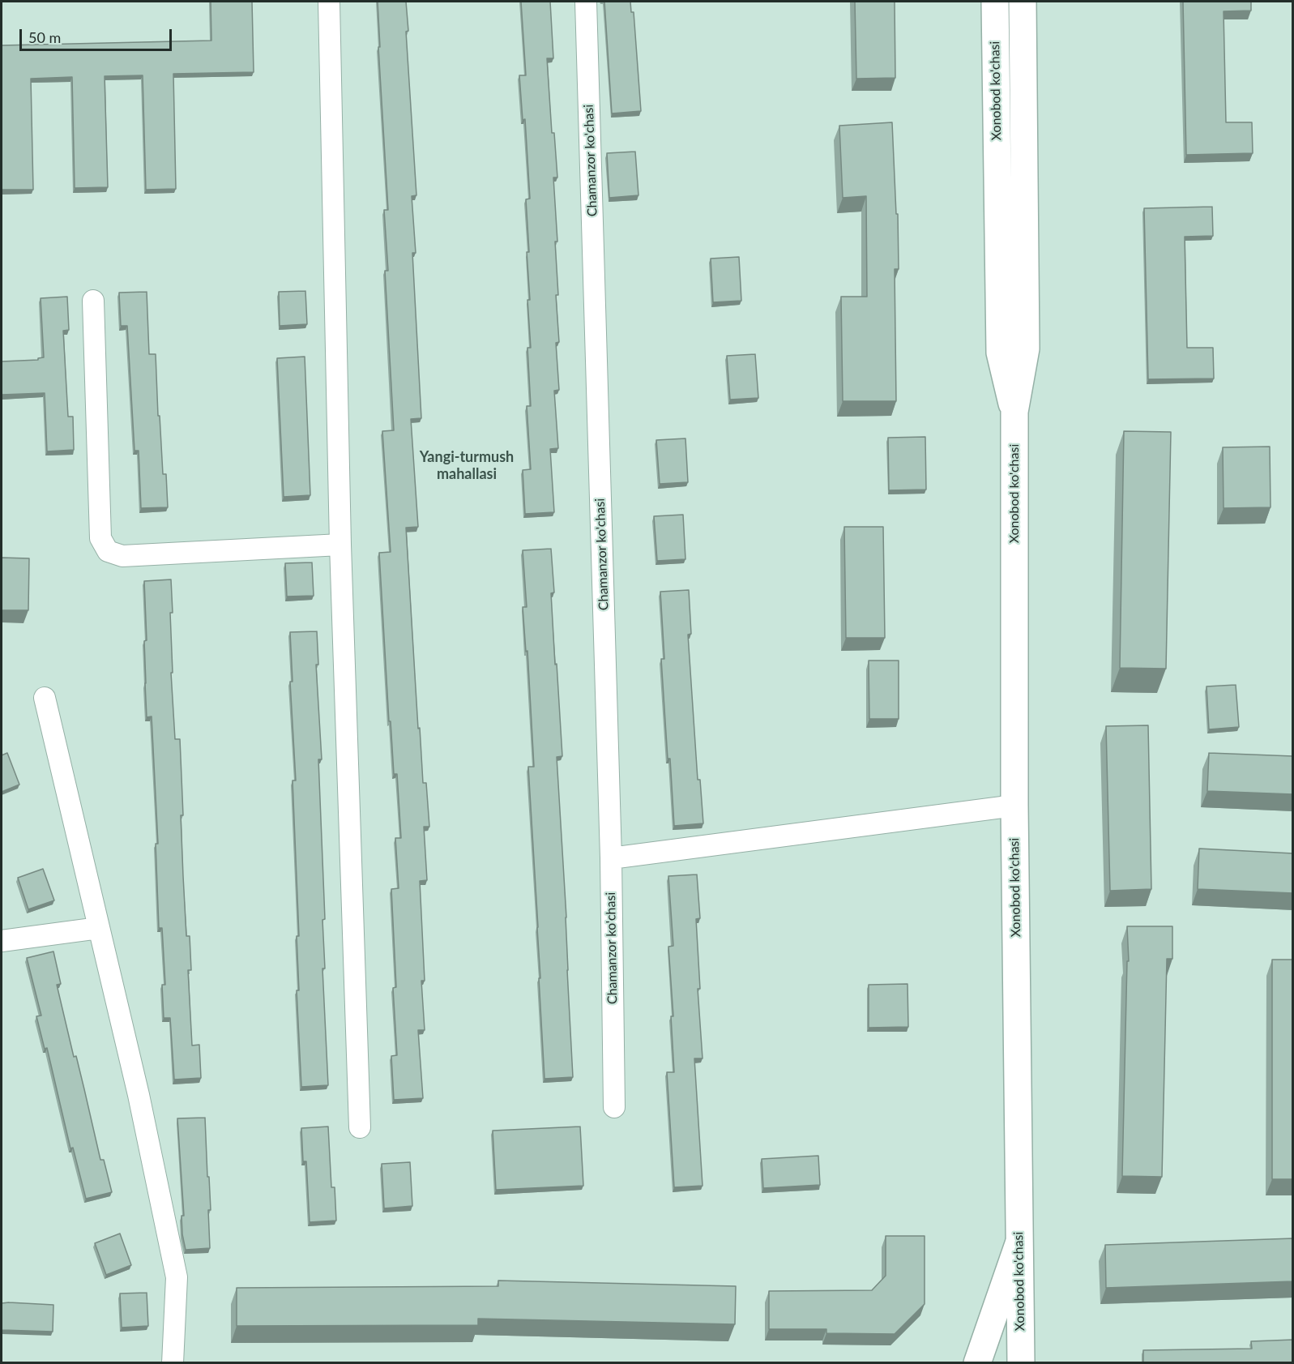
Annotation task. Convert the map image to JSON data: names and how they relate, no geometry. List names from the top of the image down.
{
  "streets": {
    "main road": ["Xonobod ko'chasi"],
    "street": ["Chamanzor ko'chasi"]
  },
  "districts": ["Yangi-turmush mahallasi"],
  "scale_bar": "50 m"
}
